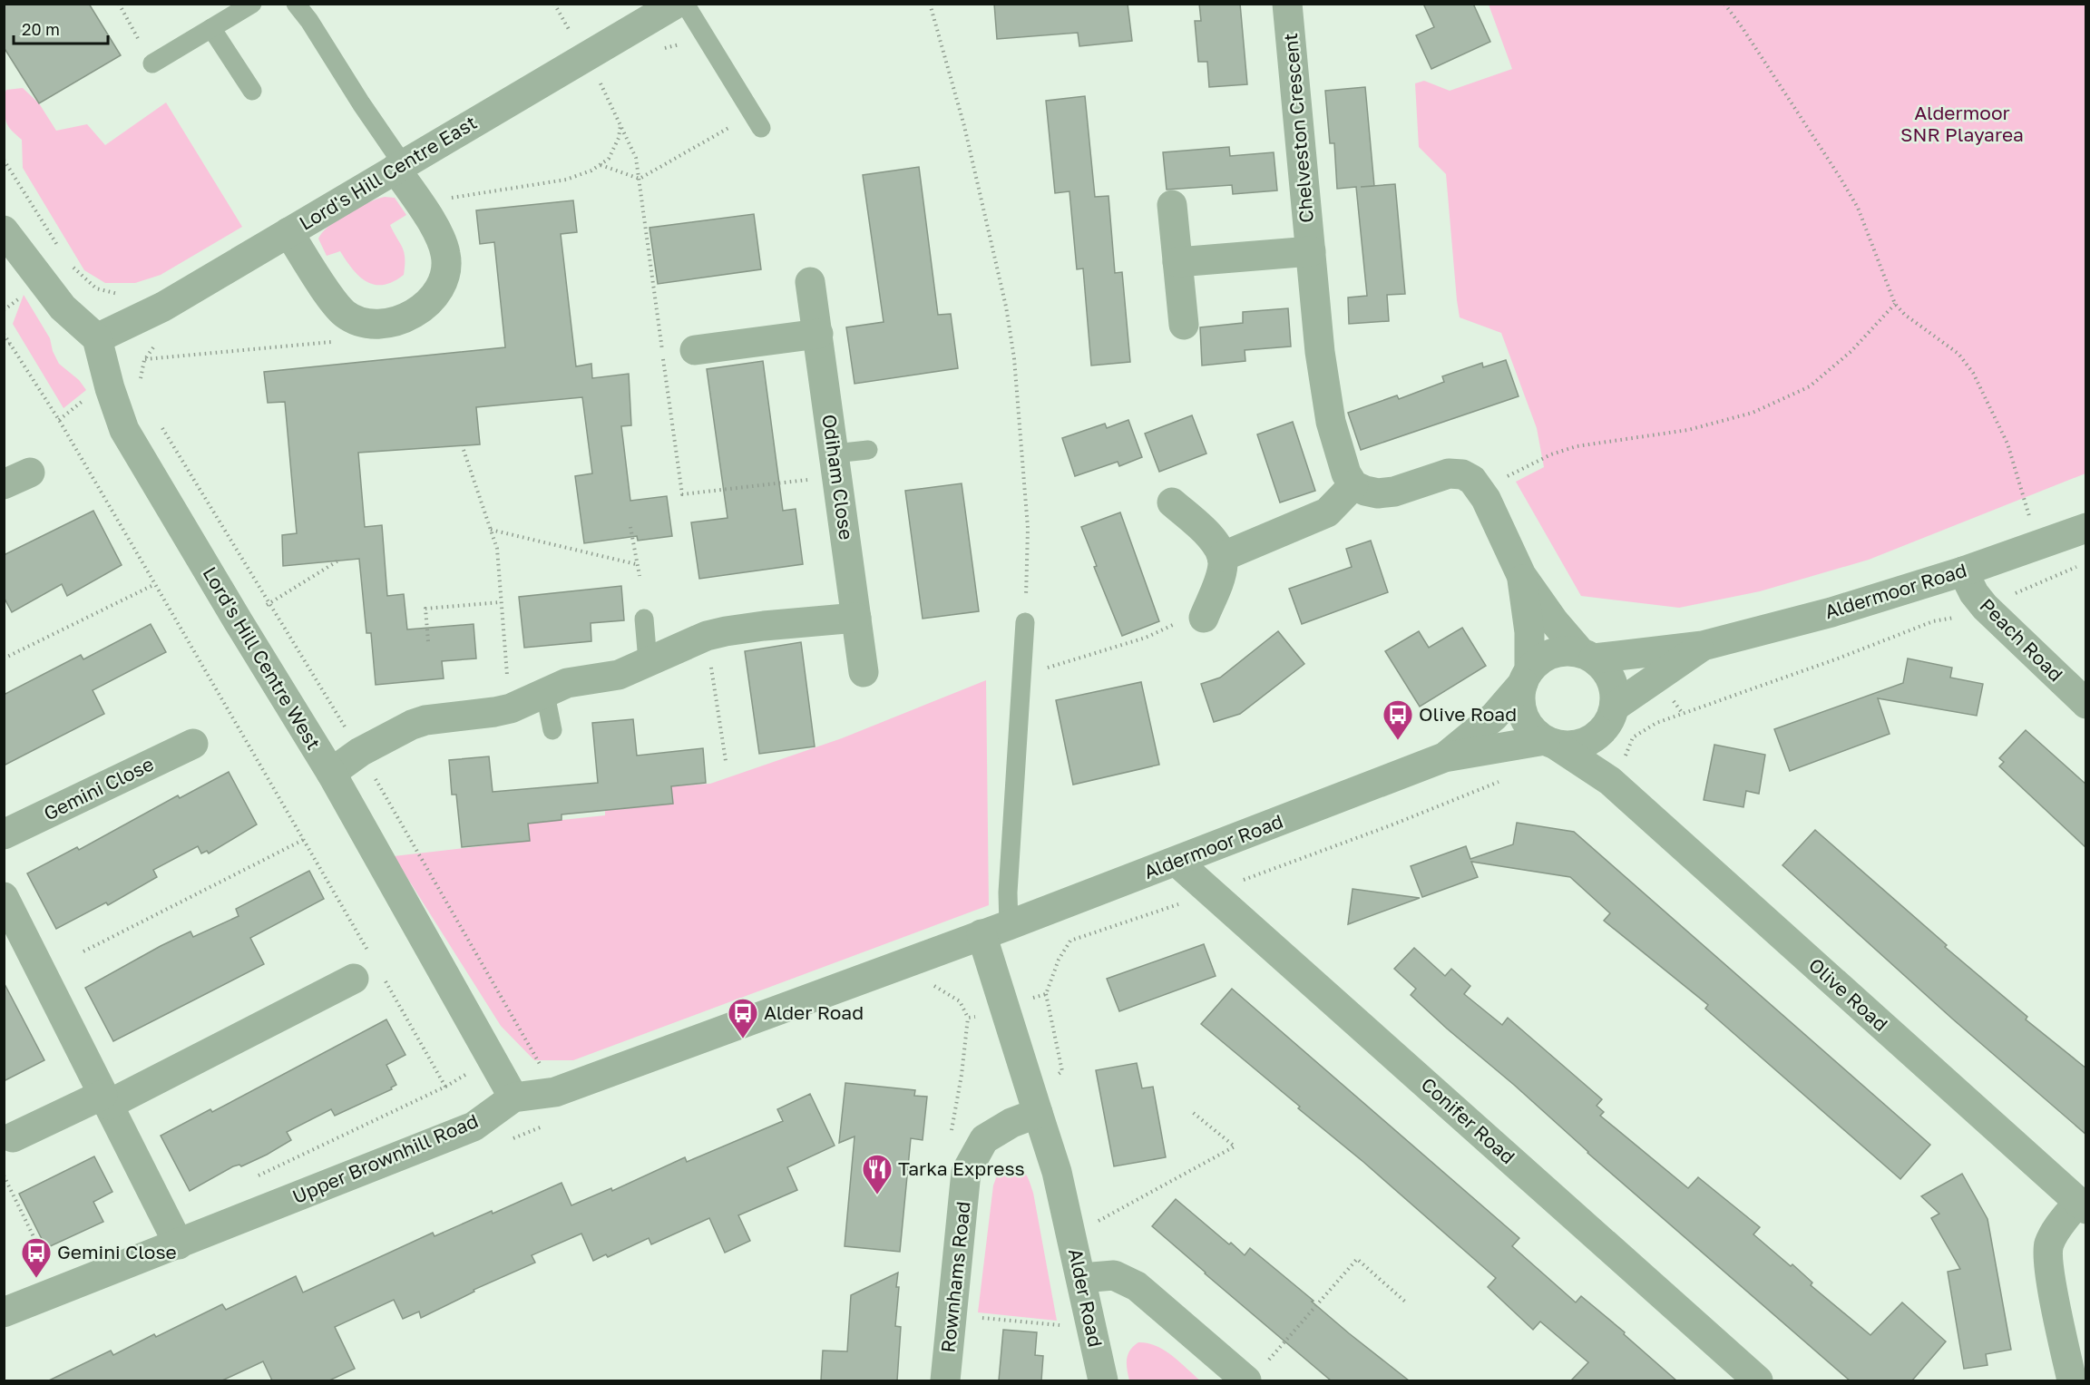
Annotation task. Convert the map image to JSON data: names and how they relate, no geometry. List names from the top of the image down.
{
  "streets": {
    "street": [
      "Chelveston Crescent",
      "Lord's Hill Centre East",
      "Odiham Close",
      "Aldermoor Road",
      "Peach Road",
      "Lord's Hill Centre West",
      "Gemini Close",
      "Olive Road",
      "Conifer Road",
      "Upper Brownhill Road",
      "Rownhams Road",
      "Alder Road"
    ]
  },
  "crossings": [
    ["Lord's Hill Centre East", "Lord's Hill Centre West"],
    ["Aldermoor Road", "Peach Road"],
    ["Aldermoor Road", "Olive Road"],
    ["Aldermoor Road", "Conifer Road"],
    ["Aldermoor Road", "Upper Brownhill Road"],
    ["Aldermoor Road", "Alder Road"],
    ["Lord's Hill Centre West", "Upper Brownhill Road"],
    ["Upper Brownhill Road", "Alder Road"],
    ["Rownhams Road", "Alder Road"]
  ],
  "parks": ["Aldermoor SNR Playarea"],
  "places": {
    "bus stop": ["Olive Road", "Alder Road", "Gemini Close"],
    "restaurant": ["Tarka Express"]
  },
  "scale_bar": "20 m"
}
